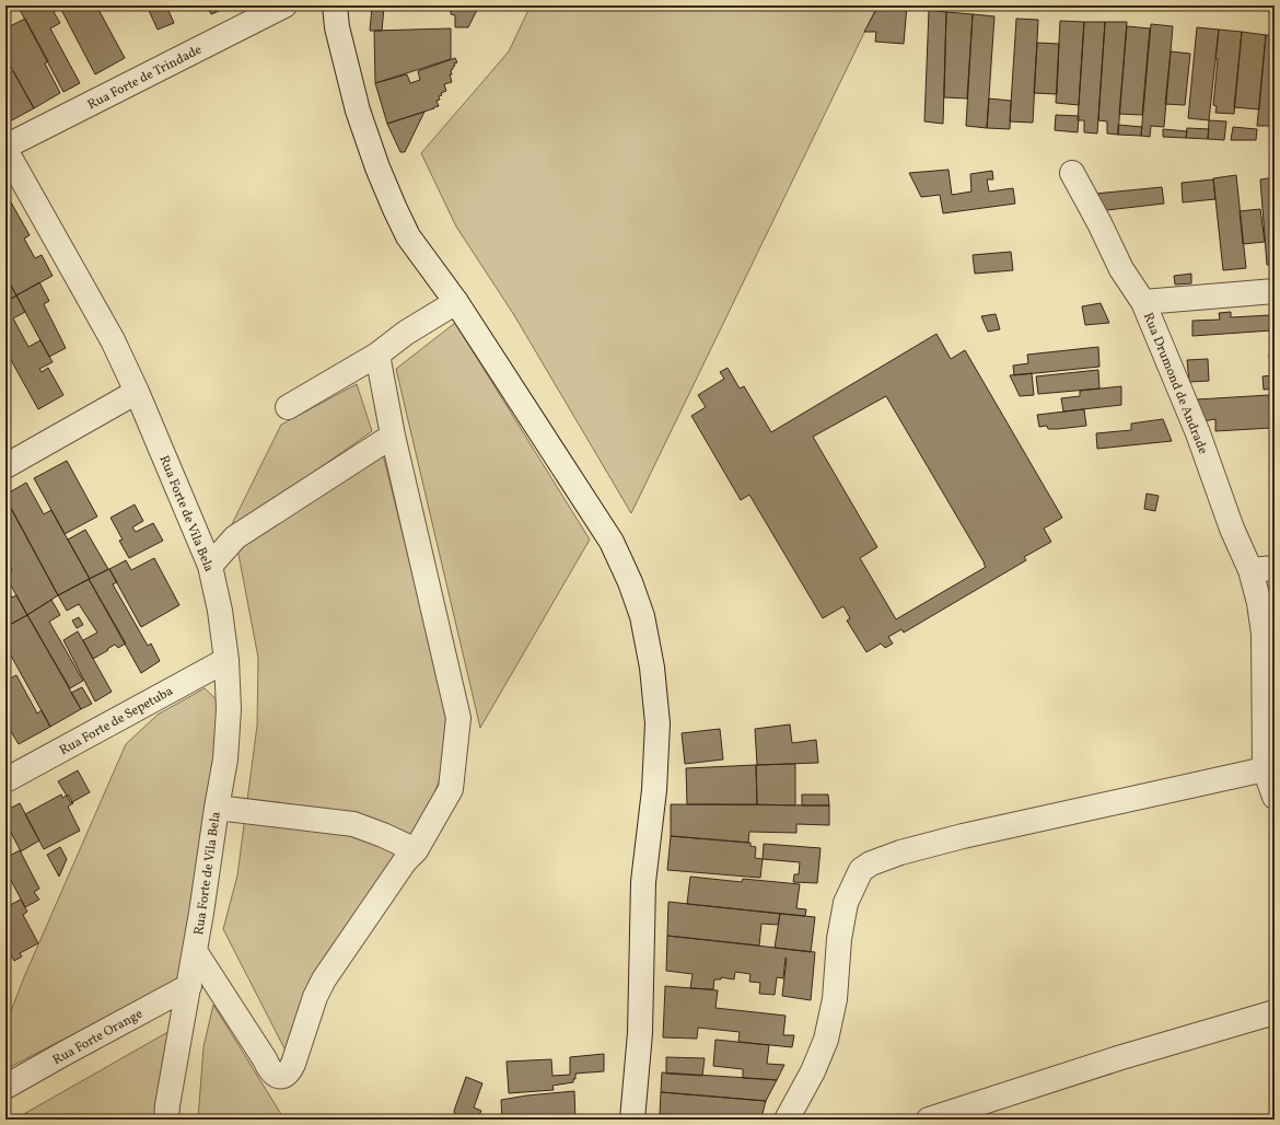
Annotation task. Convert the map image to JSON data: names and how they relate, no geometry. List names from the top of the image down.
{
  "streets": {
    "street": [
      "Rua Forte de Trindade",
      "Rua Drumond de Andrade",
      "Rua Forte de Vila Bela",
      "Rua Forte de Sepetuba",
      "Rua Forte Orange"
    ]
  },
  "crossings": [
    ["Rua Forte de Trindade", "Rua Forte de Vila Bela"],
    ["Rua Forte de Vila Bela", "Rua Forte de Sepetuba"],
    ["Rua Forte de Vila Bela", "Rua Forte Orange"]
  ]
}
